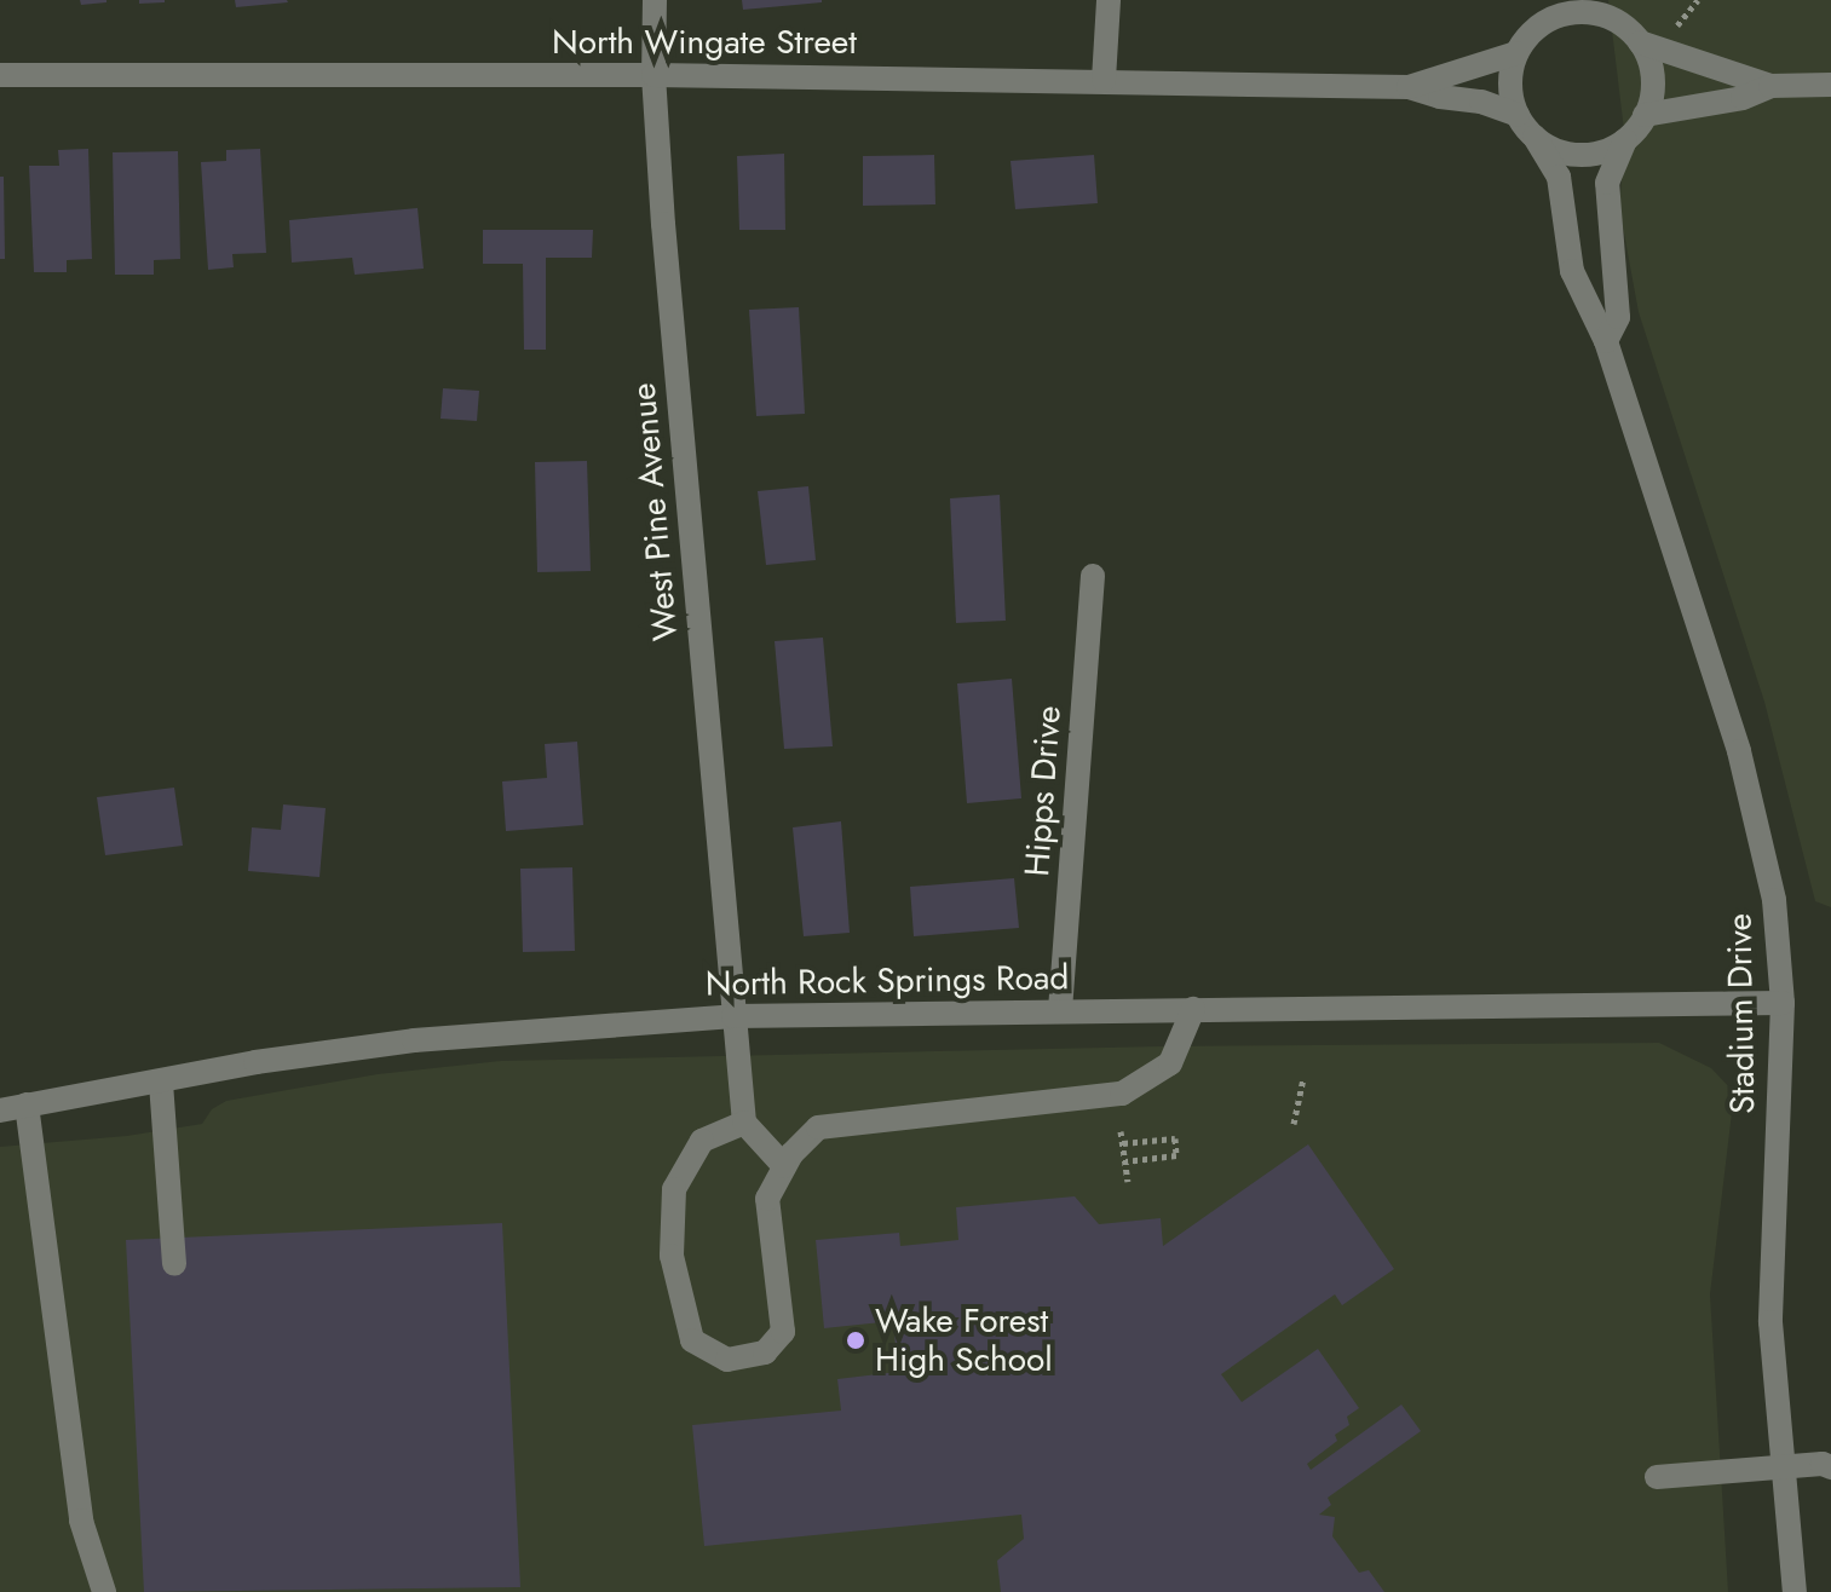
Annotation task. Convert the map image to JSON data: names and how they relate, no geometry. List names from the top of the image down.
{
  "streets": {
    "street": [
      "North Wingate Street",
      "West Pine Avenue",
      "Hipps Drive",
      "North Rock Springs Road",
      "Stadium Drive"
    ]
  },
  "crossings": [
    ["North Wingate Street", "West Pine Avenue"],
    ["North Wingate Street", "Stadium Drive"],
    ["West Pine Avenue", "North Rock Springs Road"],
    ["Hipps Drive", "North Rock Springs Road"],
    ["North Rock Springs Road", "Stadium Drive"]
  ],
  "places": ["Wake Forest High School"]
}
